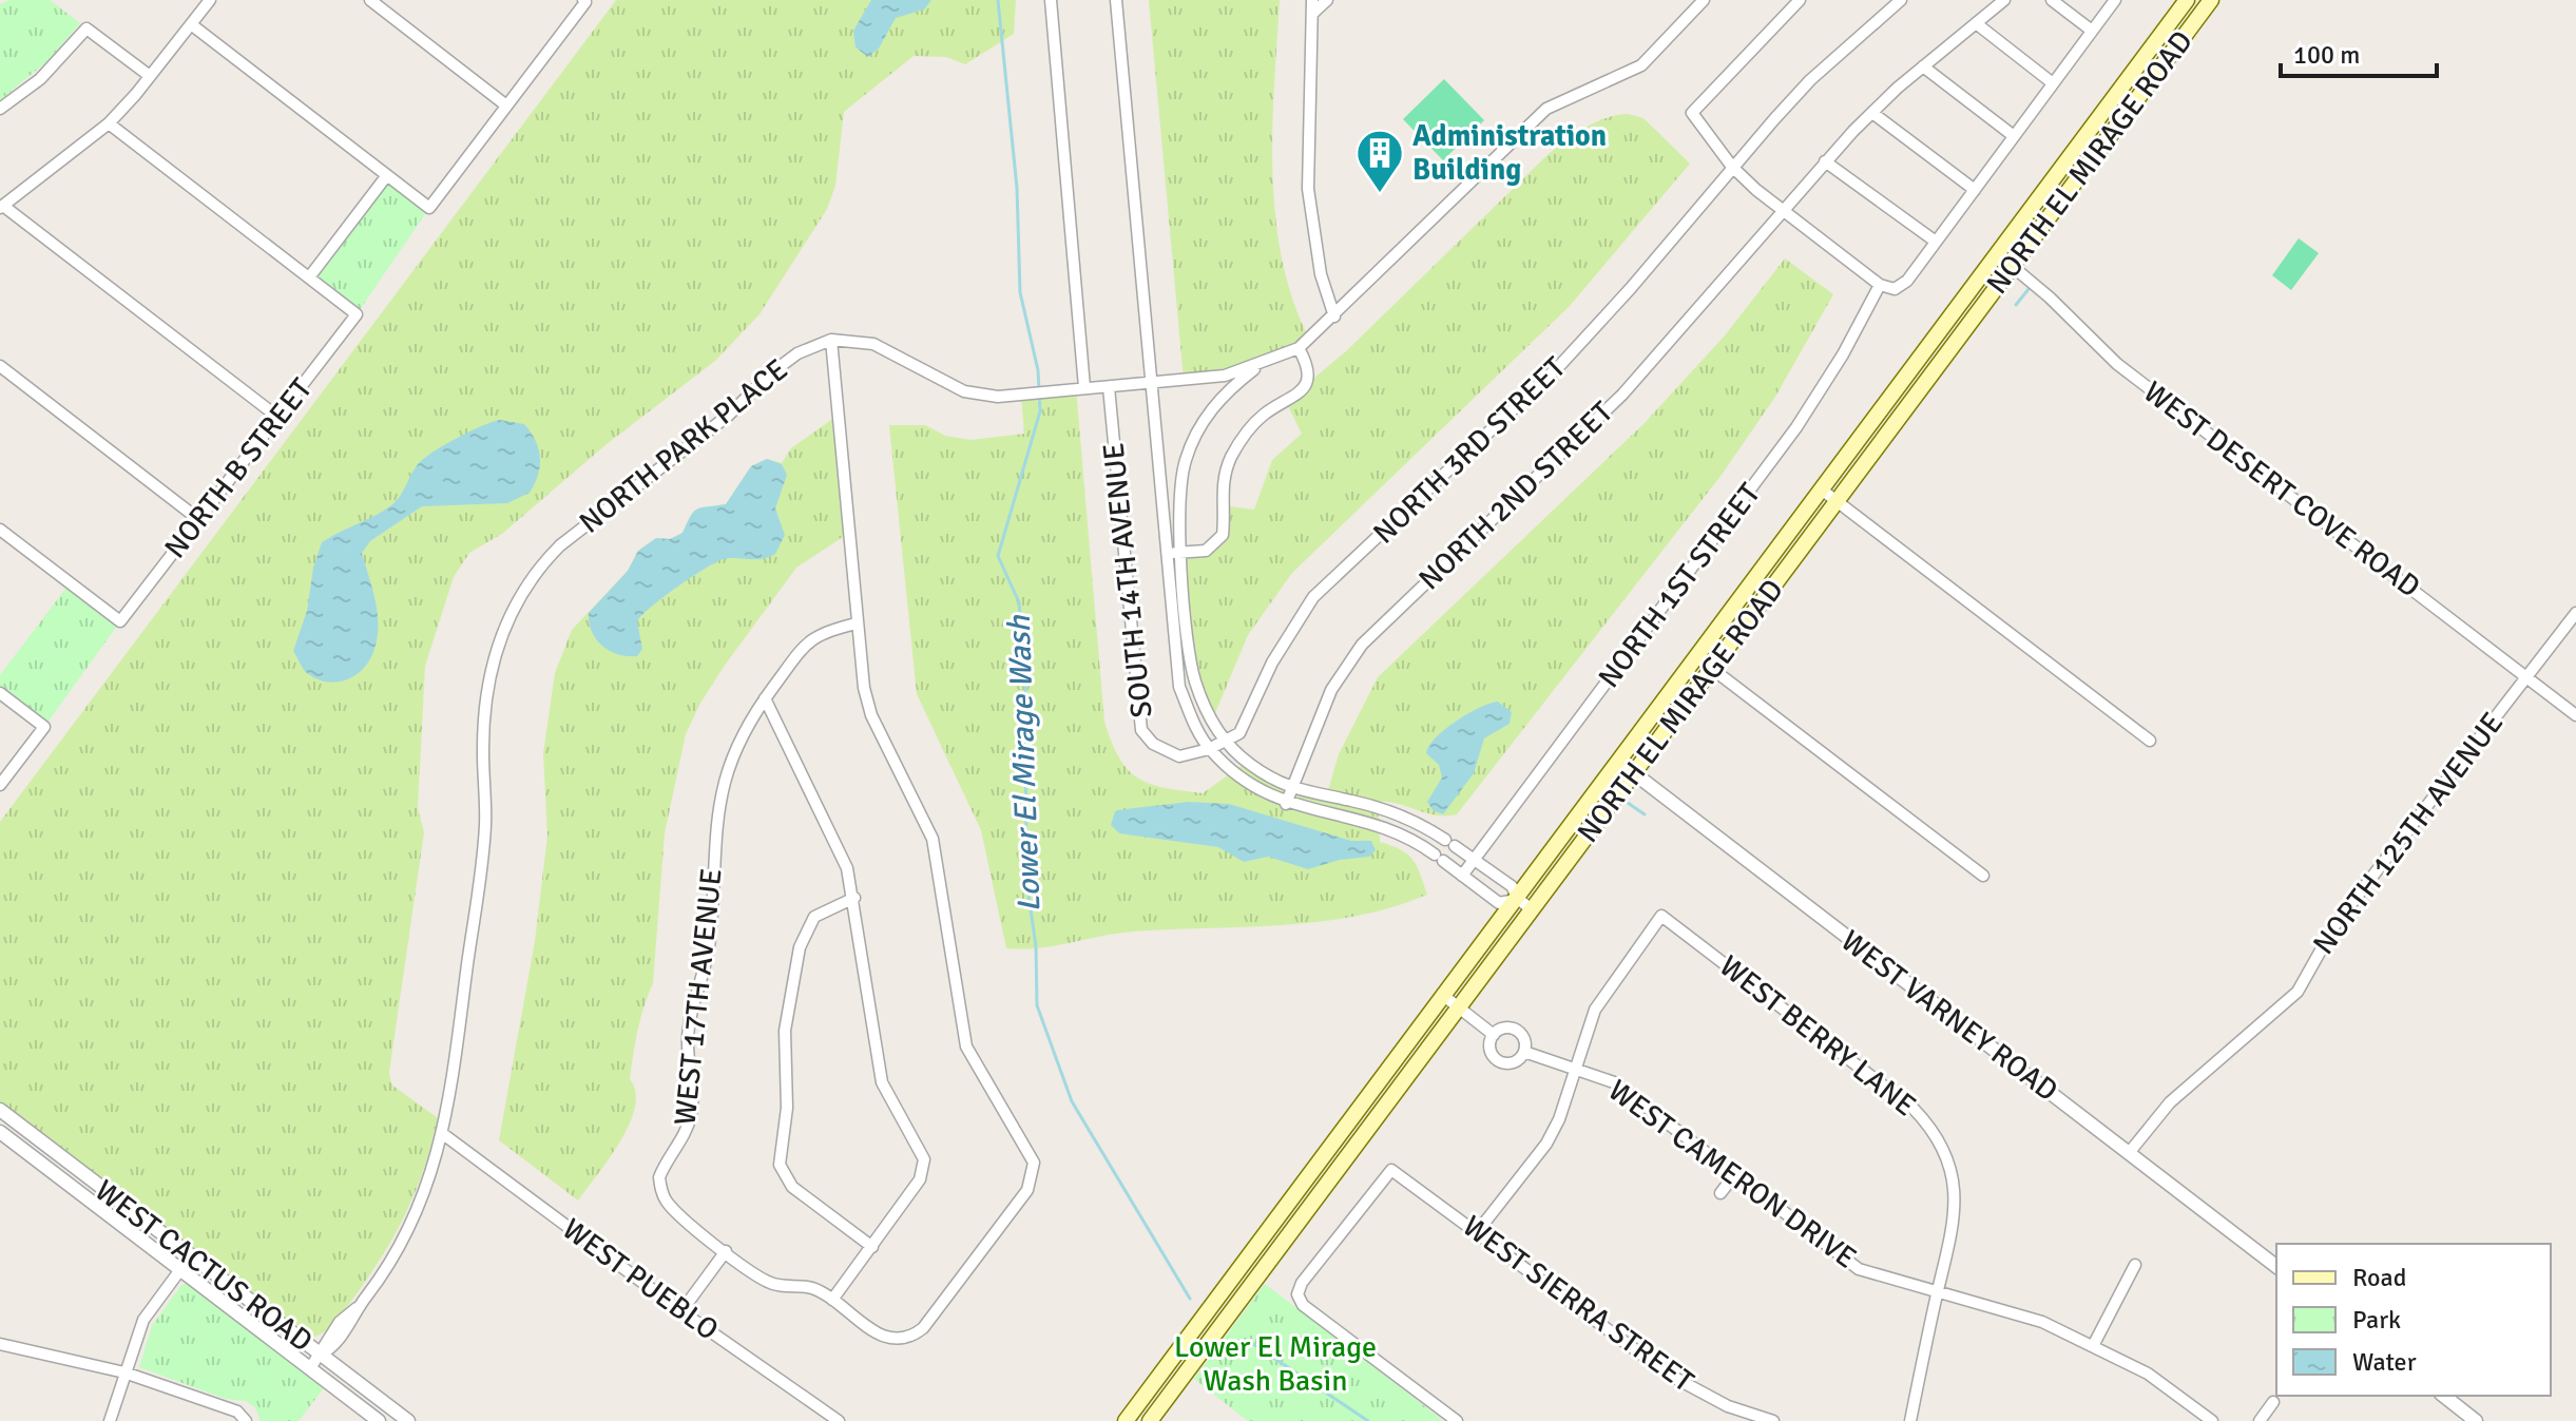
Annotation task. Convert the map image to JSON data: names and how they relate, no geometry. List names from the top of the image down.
{
  "streets": {
    "main road": ["NORTH EL MIRAGE ROAD"],
    "street": [
      "NORTH PARK PLACE",
      "NORTH 3RD STREET",
      "NORTH B STREET",
      "WEST DESERT COVE ROAD",
      "NORTH 2ND STREET",
      "SOUTH 14TH AVENUE",
      "NORTH 1ST STREET",
      "NORTH 125TH AVENUE",
      "WEST 17TH AVENUE",
      "WEST VARNEY ROAD",
      "WEST BERRY LANE",
      "WEST CAMERON DRIVE",
      "WEST CACTUS ROAD",
      "WEST PUEBLO",
      "WEST SIERRA STREET"
    ]
  },
  "crossings": [
    ["NORTH EL MIRAGE ROAD", "WEST DESERT COVE ROAD"],
    ["NORTH EL MIRAGE ROAD", "WEST VARNEY ROAD"],
    ["NORTH EL MIRAGE ROAD", "WEST CAMERON DRIVE"],
    ["NORTH PARK PLACE", "SOUTH 14TH AVENUE"],
    ["NORTH PARK PLACE", "WEST 17TH AVENUE"],
    ["NORTH PARK PLACE", "WEST CACTUS ROAD"],
    ["NORTH PARK PLACE", "WEST PUEBLO"],
    ["NORTH 3RD STREET", "SOUTH 14TH AVENUE"],
    ["WEST DESERT COVE ROAD", "NORTH 125TH AVENUE"],
    ["NORTH 125TH AVENUE", "WEST VARNEY ROAD"],
    ["WEST BERRY LANE", "WEST CAMERON DRIVE"]
  ],
  "water": ["Lower El Mirage Wash"],
  "parks": ["Lower El Mirage Wash Basin"],
  "places": {
    "building": ["Administration Building"]
  },
  "legend": ["Road", "Park", "Water"],
  "scale_bar": "100 m"
}
